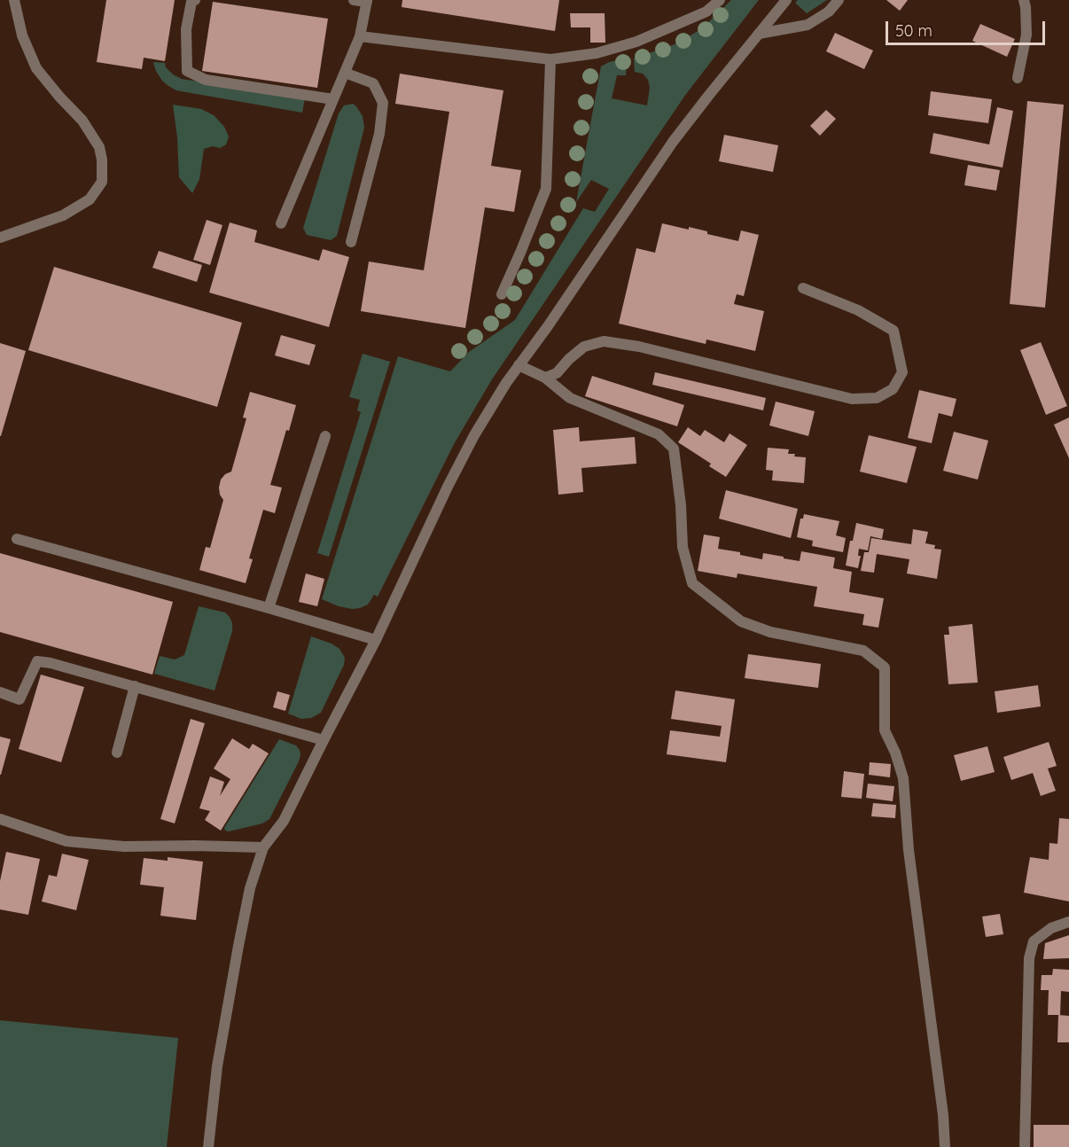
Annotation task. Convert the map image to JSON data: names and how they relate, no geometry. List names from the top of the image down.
{
  "scale_bar": "50 m"
}
